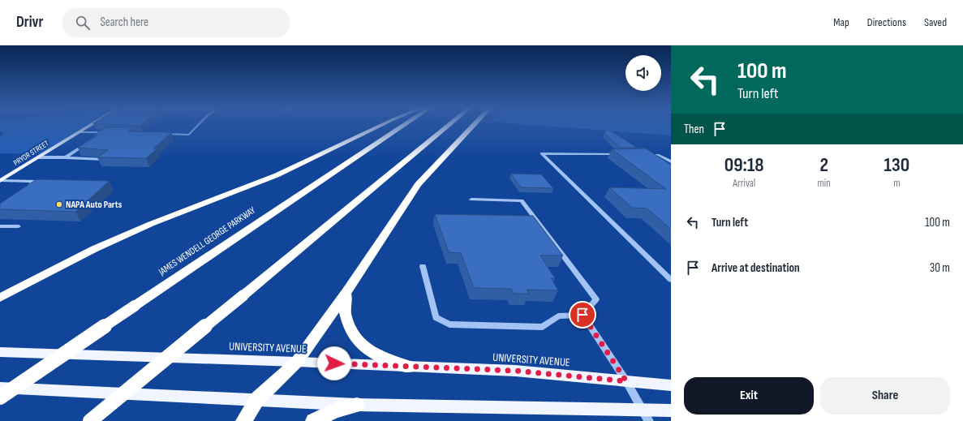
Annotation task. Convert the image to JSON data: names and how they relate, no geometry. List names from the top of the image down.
{
  "streets": {
    "highway": ["JAMES WENDELL GEORGE PARKWAY"],
    "main road": ["PRYOR STREET", "UNIVERSITY AVENUE"]
  },
  "places": ["NAPA Auto Parts"],
  "page": {
    "header": "Drivr",
    "search": "Search here",
    "nav": ["Map", "Directions", "Saved"],
    "turn": ["100 m", "Turn left"],
    "then": "Then",
    "eta": [
      "09:18",
      "Arrival",
      "2",
      "min",
      "130",
      "m"
    ],
    "list": [
      {
        "name": "Turn left",
        "value": "100 m"
      },
      {
        "name": "Arrive at destination",
        "value": "30 m"
      }
    ],
    "buttons": ["Exit", "Share"]
  }
}
